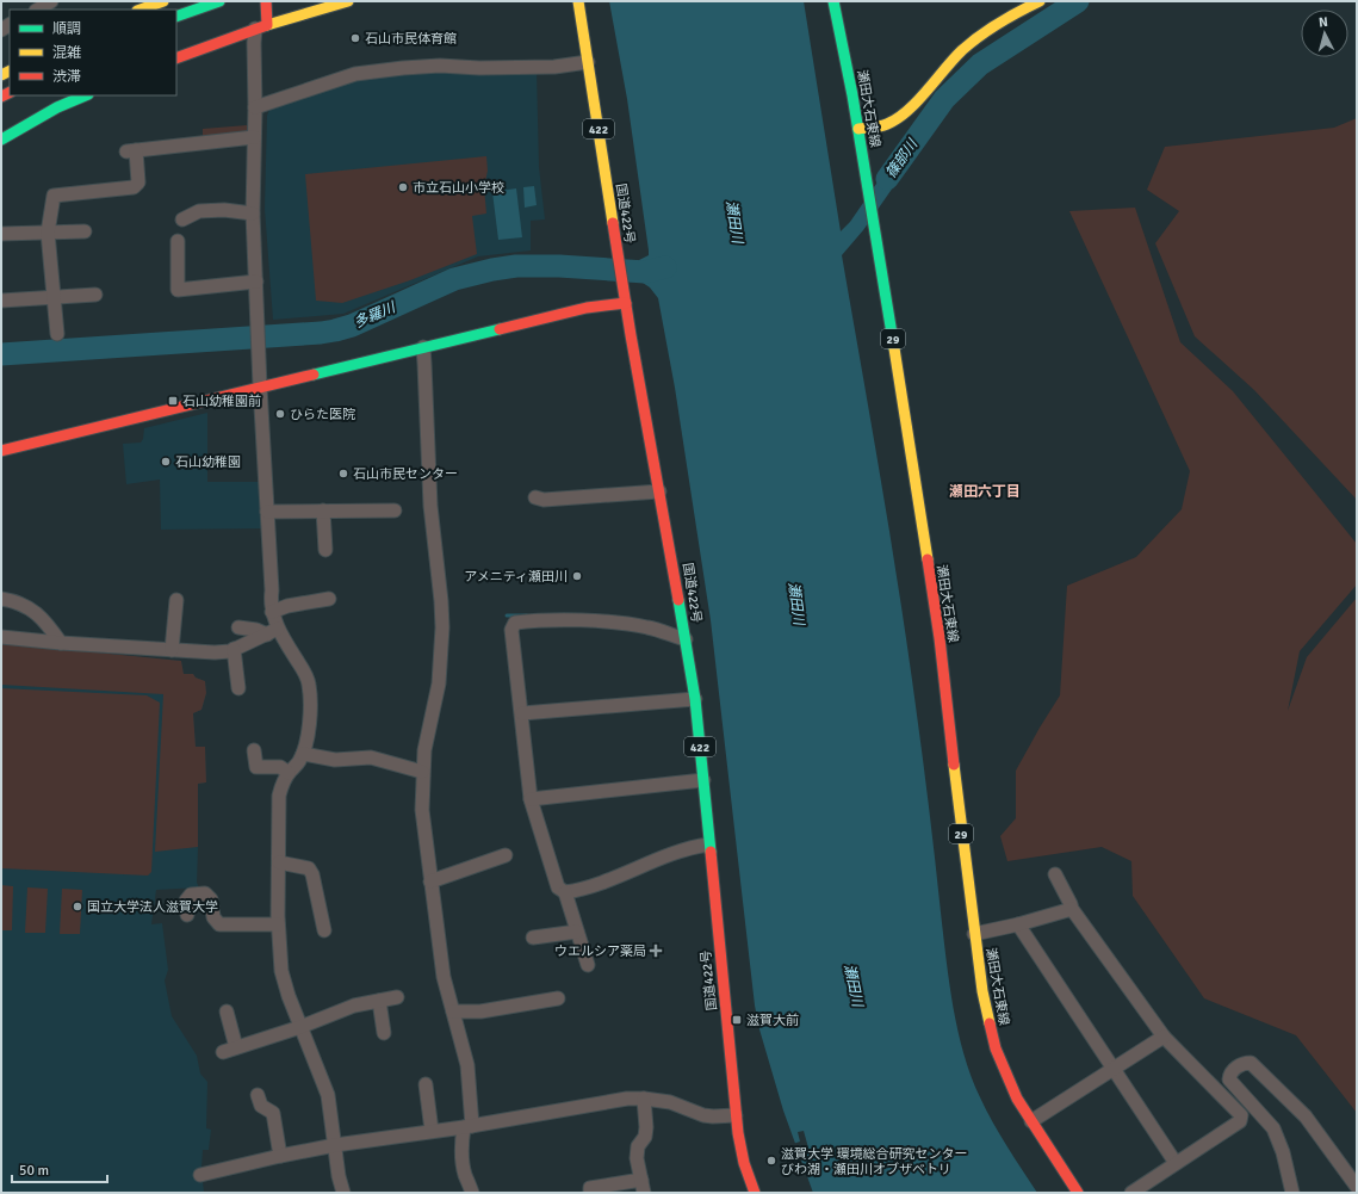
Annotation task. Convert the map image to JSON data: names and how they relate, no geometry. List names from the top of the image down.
{
  "streets": {
    "main road": [
      "瀬田大石東線",
      "422",
      "国道422号",
      "29"
    ]
  },
  "districts": ["瀬田六丁目"],
  "water": ["篠部川", "瀬田川", "多羅川"],
  "places": {
    "other": [
      "石山市民体育館",
      "市立石山小学校",
      "ひらた医院",
      "石山幼稚園",
      "石山市民センター",
      "アメニティ瀬田川",
      "国立大学法人滋賀大学",
      "滋賀大学 環境総合研究センター びわ湖・瀬田川オブザベトリ"
    ],
    "transit": ["石山幼稚園前", "滋賀大前"],
    "health": ["ウエルシア薬局"]
  },
  "legend": ["順調", "混雑", "渋滞"],
  "scale_bar": "50 m",
  "north": "top"
}
